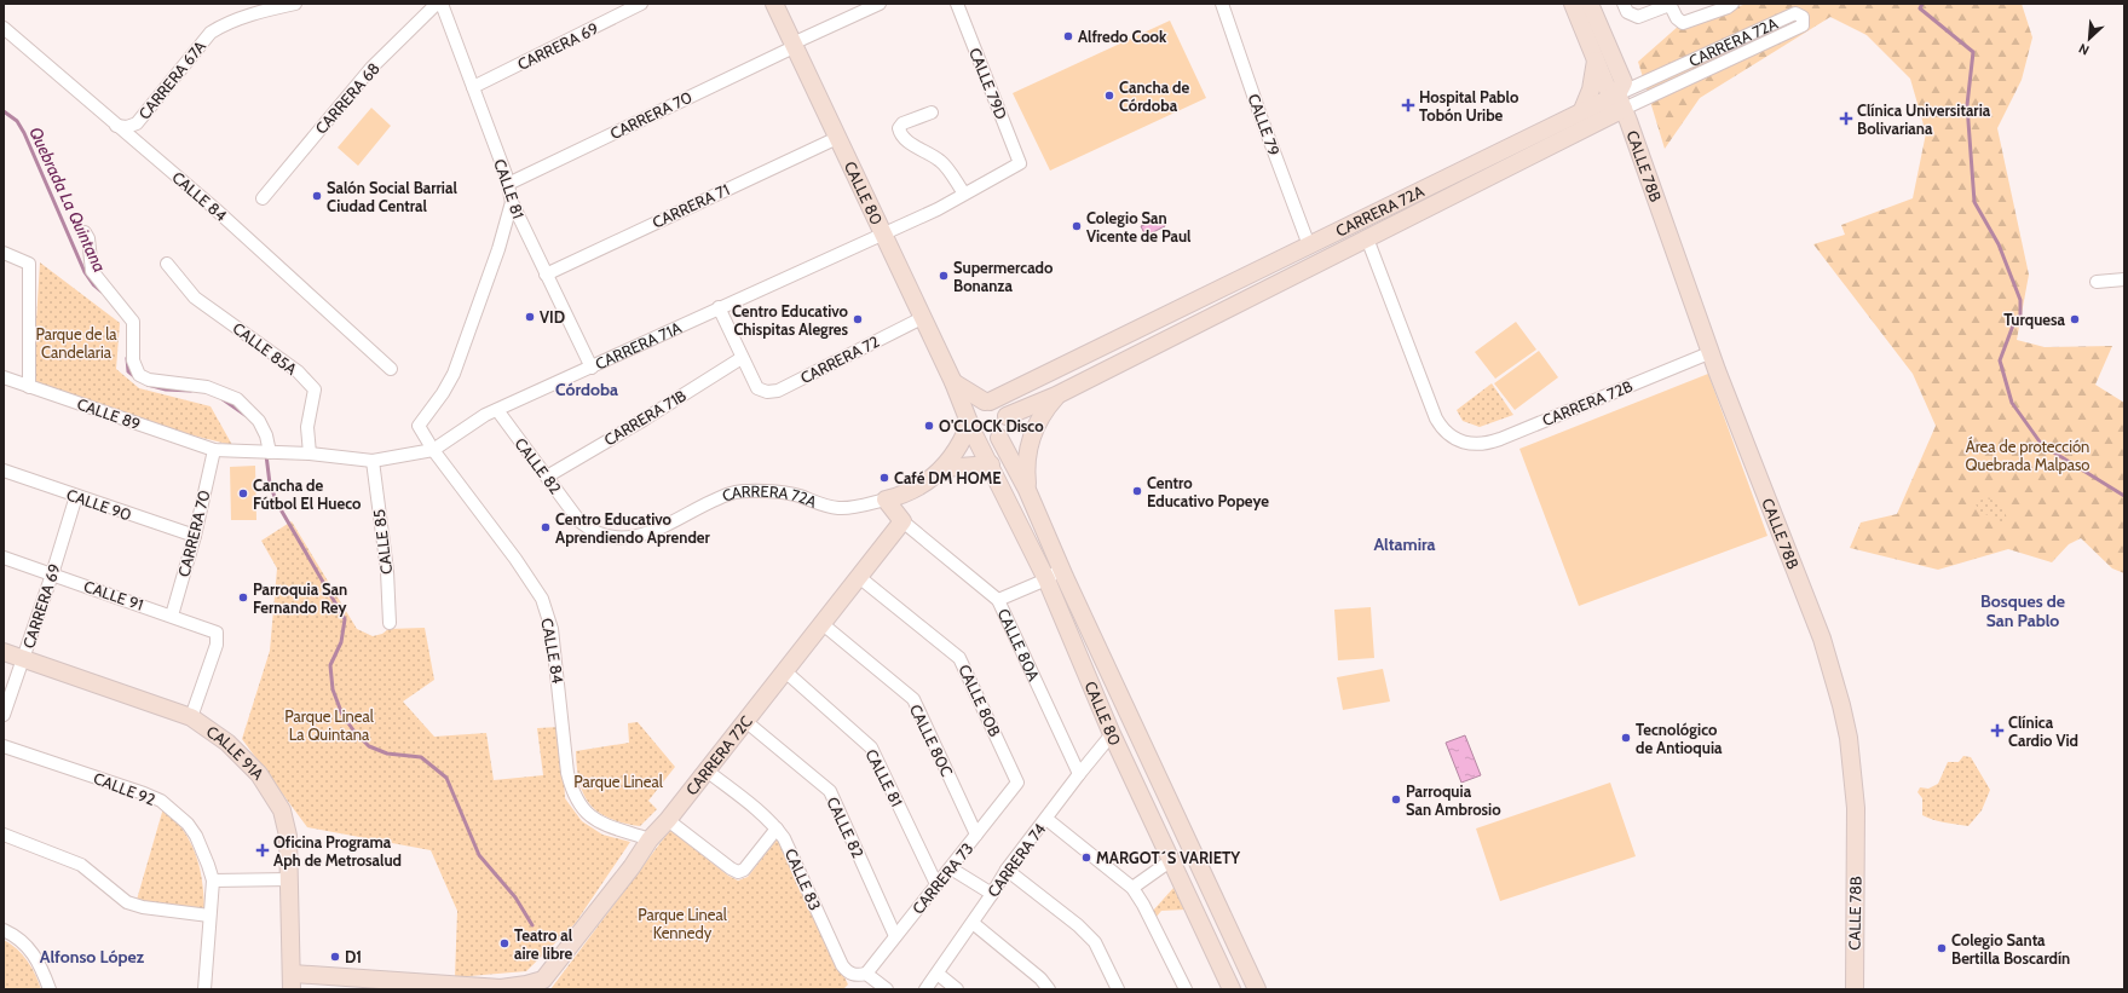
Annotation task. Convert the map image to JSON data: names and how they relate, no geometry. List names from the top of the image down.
{
  "streets": {
    "main road": [
      "CARRERA 72A",
      "CALLE 78B",
      "CALLE 80",
      "CALLE 80A",
      "CALLE 91A",
      "CARRERA 72C"
    ],
    "street": [
      "CARRERA 69",
      "CARRERA 67A",
      "CALLE 79D",
      "CARRERA 68",
      "CARRERA 70",
      "CALLE 79",
      "CALLE 81",
      "CALLE 84",
      "CARRERA 71",
      "CARRERA 71A",
      "CALLE 85A",
      "CARRERA 72",
      "CARRERA 72B",
      "CALLE 89",
      "CARRERA 71B",
      "CALLE 82",
      "CALLE 90",
      "CALLE 85",
      "CALLE 91",
      "CALLE 80B",
      "CALLE 80C",
      "CALLE 92",
      "CARRERA 74",
      "CARRERA 73",
      "CALLE 83"
    ]
  },
  "crossings": [
    ["CARRERA 72A", "CALLE 79"],
    ["CARRERA 72A", "CALLE 78B"],
    ["CARRERA 72A", "CALLE 80"],
    ["CARRERA 72A", "CARRERA 72B"],
    ["CARRERA 72A", "CALLE 82"],
    ["CARRERA 72A", "CALLE 80A"],
    ["CARRERA 69", "CALLE 81"],
    ["CARRERA 69", "CALLE 90"],
    ["CARRERA 69", "CALLE 91"],
    ["CARRERA 69", "CALLE 91A"],
    ["CARRERA 67A", "CALLE 84"],
    ["CALLE 79D", "CARRERA 71A"],
    ["CARRERA 70", "CALLE 81"],
    ["CARRERA 70", "CALLE 80"],
    ["CARRERA 70", "CARRERA 71A"],
    ["CARRERA 70", "CALLE 89"],
    ["CARRERA 70", "CALLE 90"],
    ["CARRERA 70", "CALLE 91"],
    ["CALLE 78B", "CARRERA 72B"],
    ["CALLE 81", "CARRERA 71"],
    ["CALLE 81", "CARRERA 71A"],
    ["CALLE 81", "CARRERA 72C"],
    ["CALLE 81", "CARRERA 73"],
    ["CALLE 80", "CARRERA 71"],
    ["CALLE 80", "CARRERA 71A"],
    ["CALLE 80", "CARRERA 72"],
    ["CALLE 80", "CARRERA 74"],
    ["CALLE 84", "CARRERA 71A"],
    ["CALLE 84", "CARRERA 72C"],
    ["CARRERA 71A", "CALLE 85A"],
    ["CARRERA 71A", "CALLE 89"],
    ["CARRERA 71A", "CALLE 82"],
    ["CARRERA 71A", "CALLE 85"],
    ["CARRERA 72", "CARRERA 71B"],
    ["CARRERA 71B", "CALLE 82"],
    ["CALLE 82", "CARRERA 72C"],
    ["CALLE 82", "CARRERA 73"],
    ["CALLE 91", "CALLE 91A"],
    ["CALLE 80A", "CARRERA 72C"],
    ["CALLE 80A", "CARRERA 74"],
    ["CALLE 80B", "CARRERA 72C"],
    ["CALLE 80B", "CARRERA 73"],
    ["CALLE 80C", "CARRERA 72C"],
    ["CALLE 80C", "CARRERA 73"],
    ["CARRERA 72C", "CALLE 83"],
    ["CARRERA 73", "CALLE 83"]
  ],
  "districts": [
    "Córdoba",
    "Altamira",
    "Bosques de San Pablo",
    "Alfonso López"
  ],
  "water": ["Quebrada La Quintana"],
  "parks": [
    "Parque de la Candelaria",
    "Área de protección Quebrada Malpaso",
    "Parque Lineal La Quintana",
    "Parque Lineal",
    "Parque Lineal Kennedy"
  ],
  "places": {
    "other": [
      "Alfredo Cook",
      "Cancha de Córdoba",
      "Salón Social Barrial Ciudad Central",
      "Colegio San Vicente de Paul",
      "Supermercado Bonanza",
      "VID",
      "Centro Educativo Chispitas Alegres",
      "Turquesa",
      "O'CLOCK Disco",
      "Café DM HOME",
      "Centro Educativo Popeye",
      "Cancha de Fútbol El Hueco",
      "Centro Educativo Aprendiendo Aprender",
      "Parroquia San Fernando Rey",
      "Tecnológico de Antioquia",
      "Parroquia San Ambrosio",
      "MARGOT´S VARIETY",
      "Teatro al aire libre",
      "Colegio Santa Bertilla Boscardín",
      "D1"
    ],
    "health": [
      "Hospital Pablo Tobón Uribe",
      "Clínica Universitaria Bolivariana",
      "Clínica Cardio Vid",
      "Oficina Programa Aph de Metrosalud"
    ]
  },
  "north": "bottom left"
}
